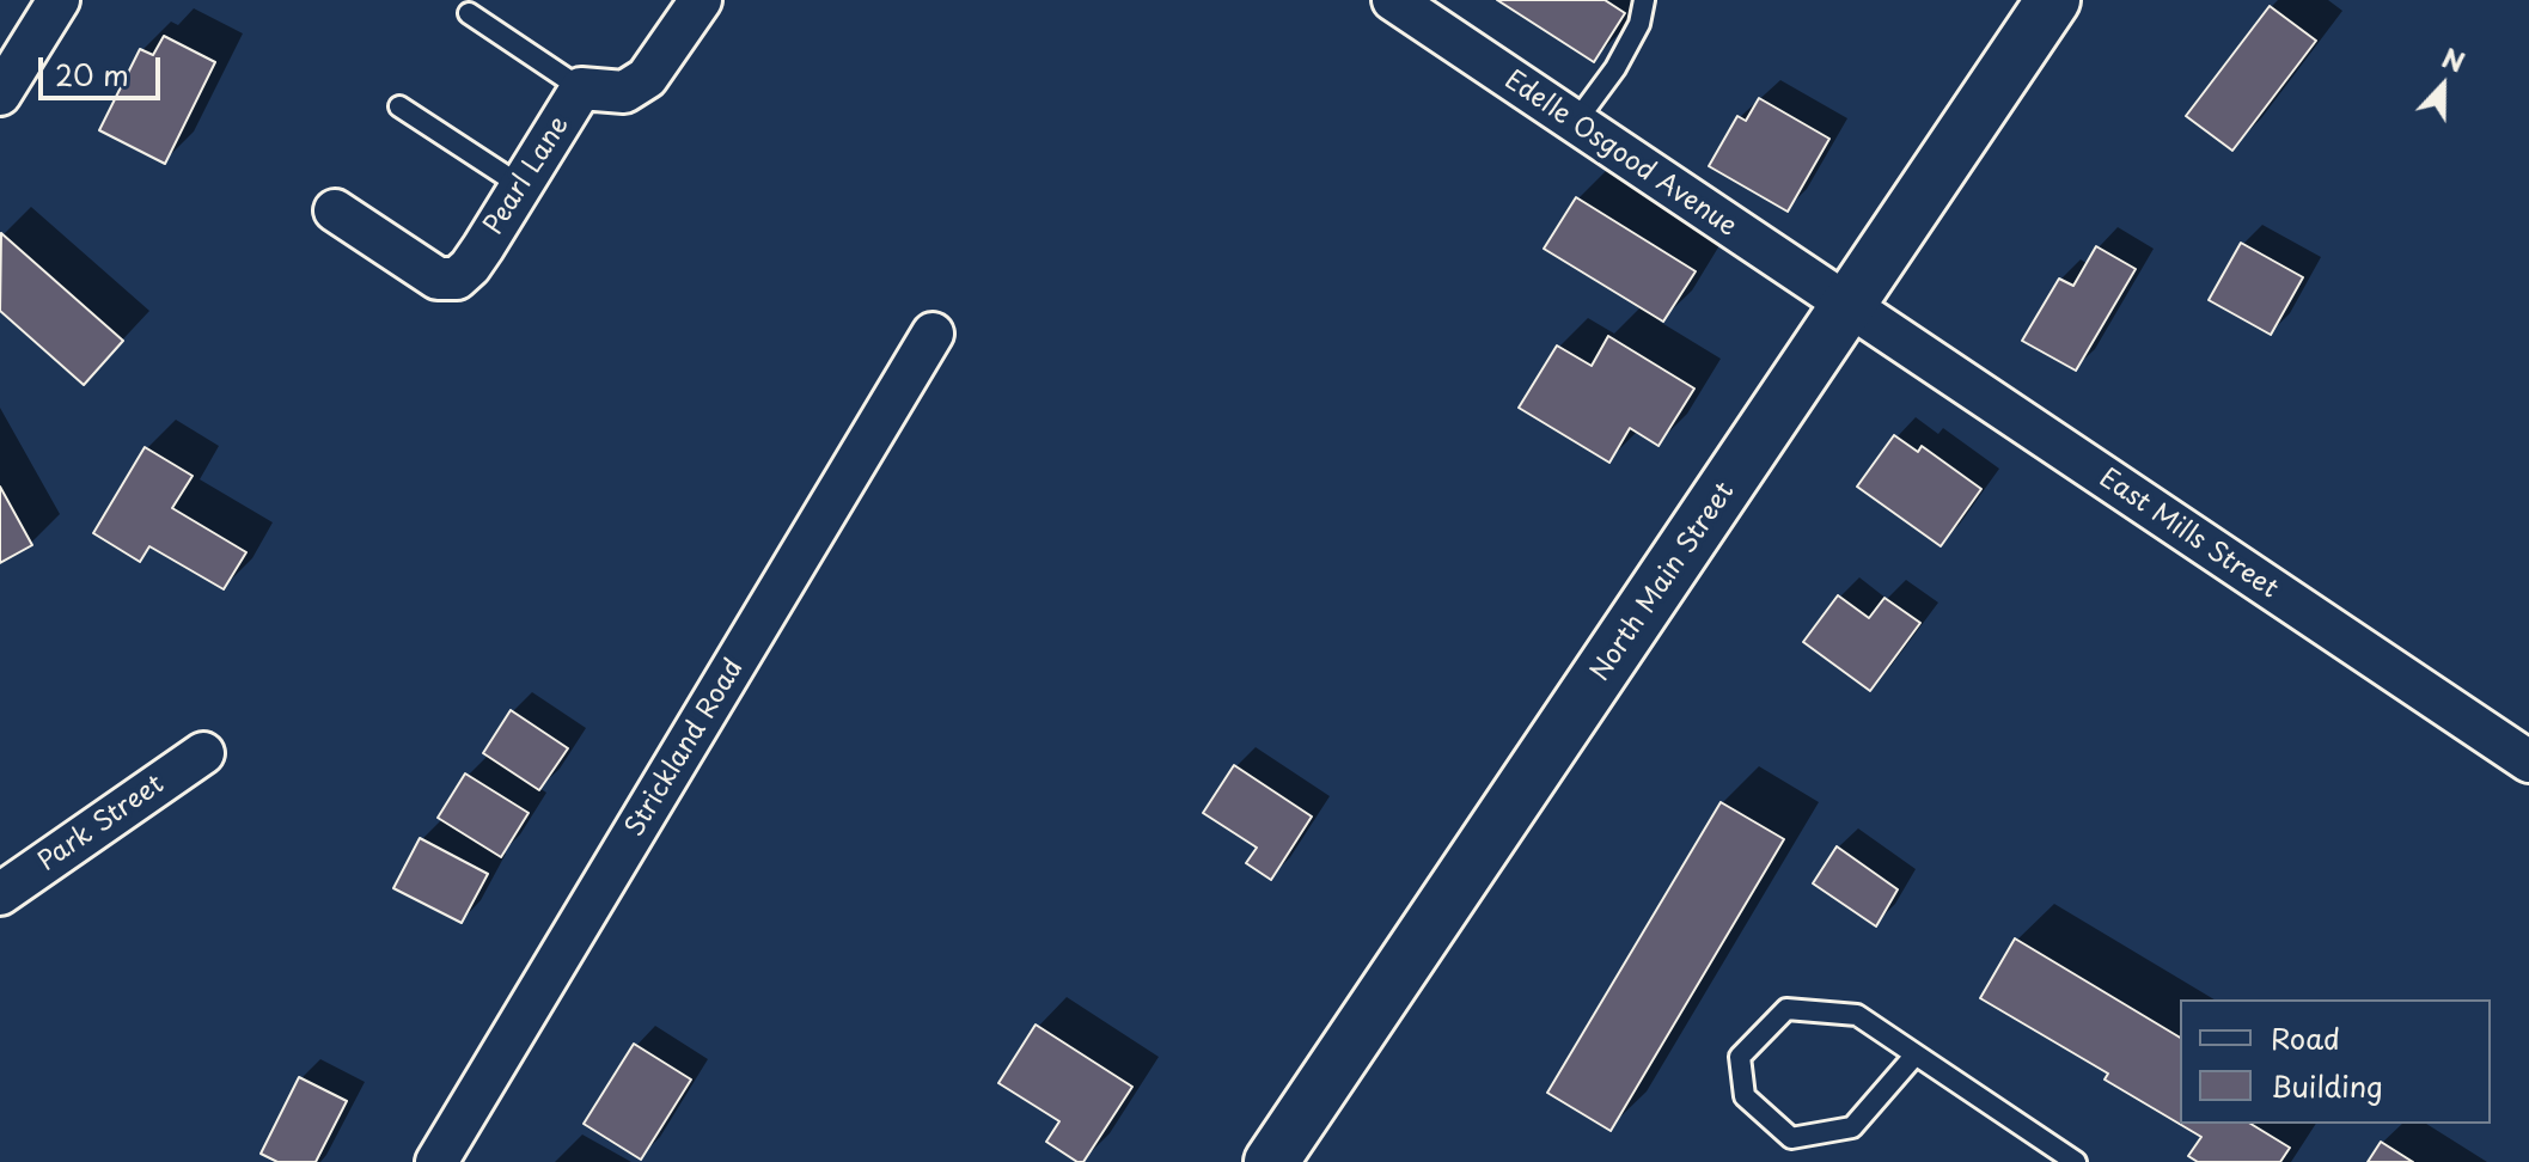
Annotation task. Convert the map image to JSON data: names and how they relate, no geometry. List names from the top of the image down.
{
  "streets": {
    "street": [
      "Edelle Osgood Avenue",
      "Pearl Lane",
      "East Mills Street",
      "North Main Street",
      "Strickland Road",
      "Park Street"
    ]
  },
  "crossings": [
    ["Edelle Osgood Avenue", "East Mills Street"],
    ["Edelle Osgood Avenue", "North Main Street"],
    ["East Mills Street", "North Main Street"]
  ],
  "legend": ["Road", "Building"],
  "scale_bar": "20 m",
  "north": "top"
}
